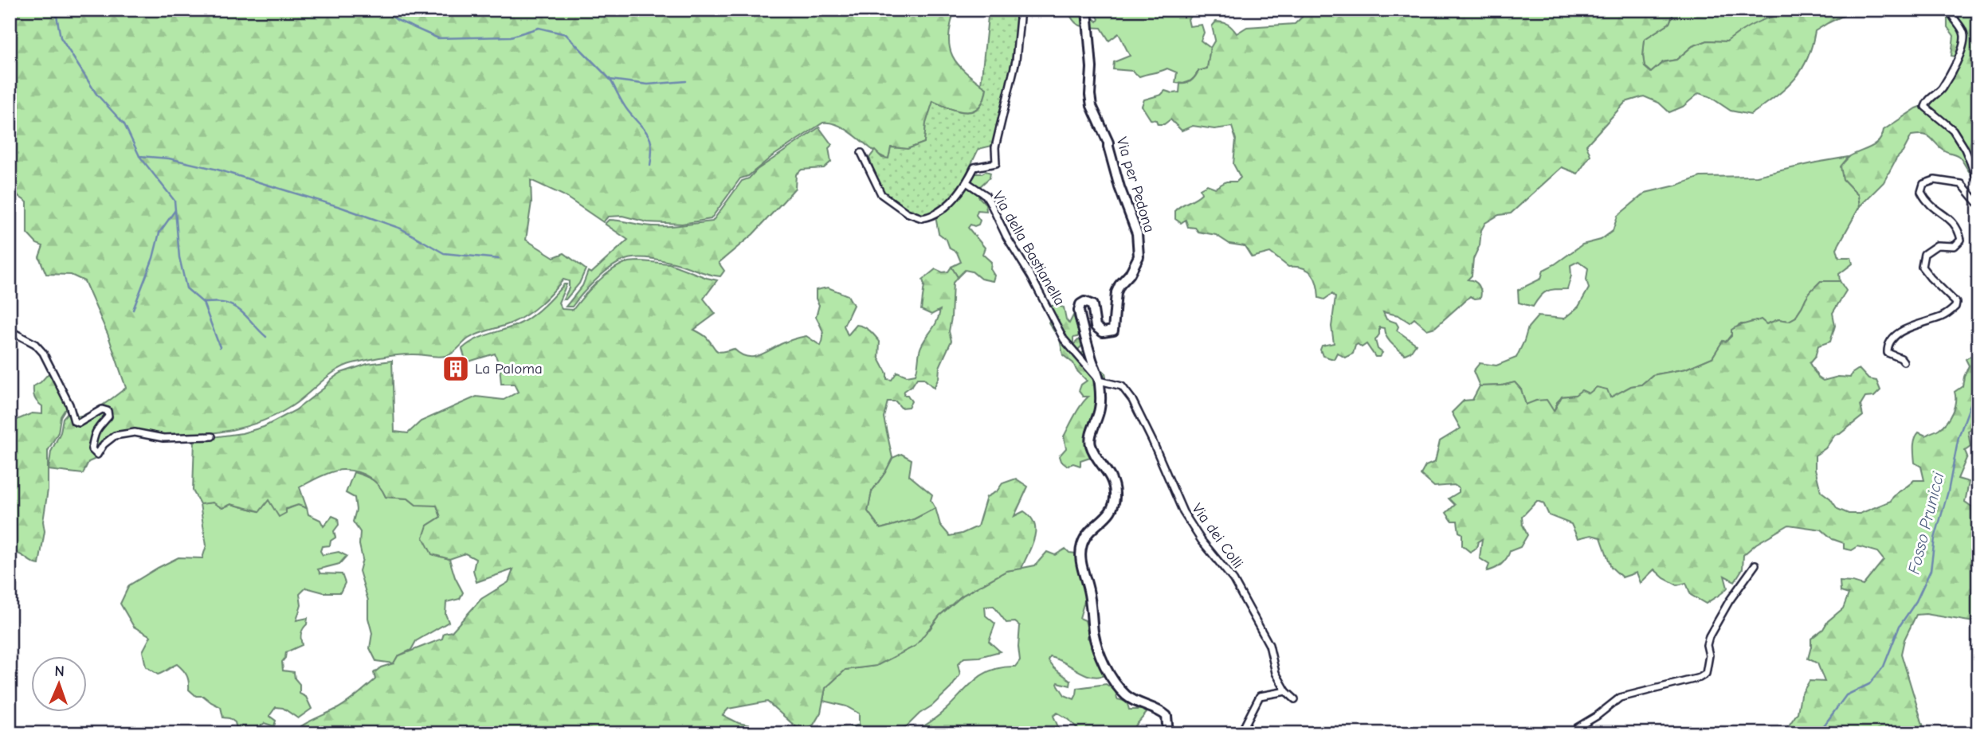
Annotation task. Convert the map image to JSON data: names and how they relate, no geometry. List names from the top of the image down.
{
  "streets": {
    "street": ["Via per Pedona", "Via della Bastianella", "Via dei Colli"]
  },
  "crossings": [
    ["Via per Pedona", "Via della Bastianella"],
    ["Via per Pedona", "Via dei Colli"],
    ["Via della Bastianella", "Via dei Colli"]
  ],
  "water": ["Fosso Prunicci"],
  "places": {
    "building": ["La Paloma"]
  },
  "north": "top"
}
